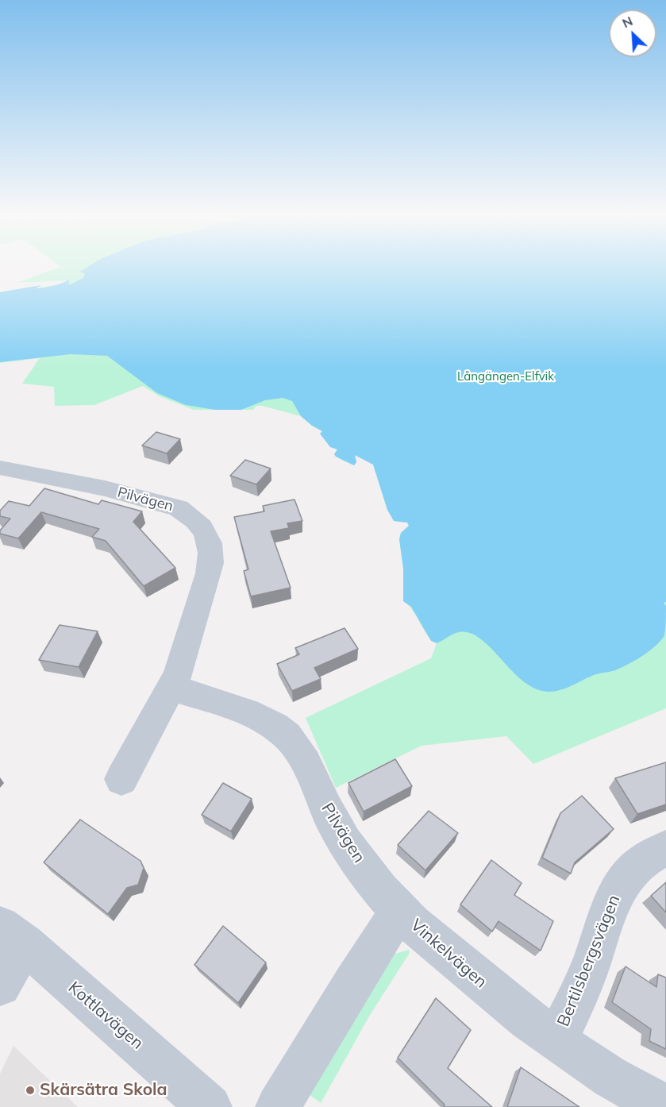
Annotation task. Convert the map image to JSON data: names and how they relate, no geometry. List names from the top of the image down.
{
  "streets": {
    "street": [
      "Pilvägen",
      "Vinkelvägen",
      "Bertilsbergsvägen",
      "Kottlavägen"
    ]
  },
  "crossings": [
    ["Pilvägen", "Vinkelvägen"],
    ["Vinkelvägen", "Bertilsbergsvägen"]
  ],
  "parks": ["Långängen-Elfvik"],
  "places": ["Skärsätra Skola"],
  "north": "top left"
}
